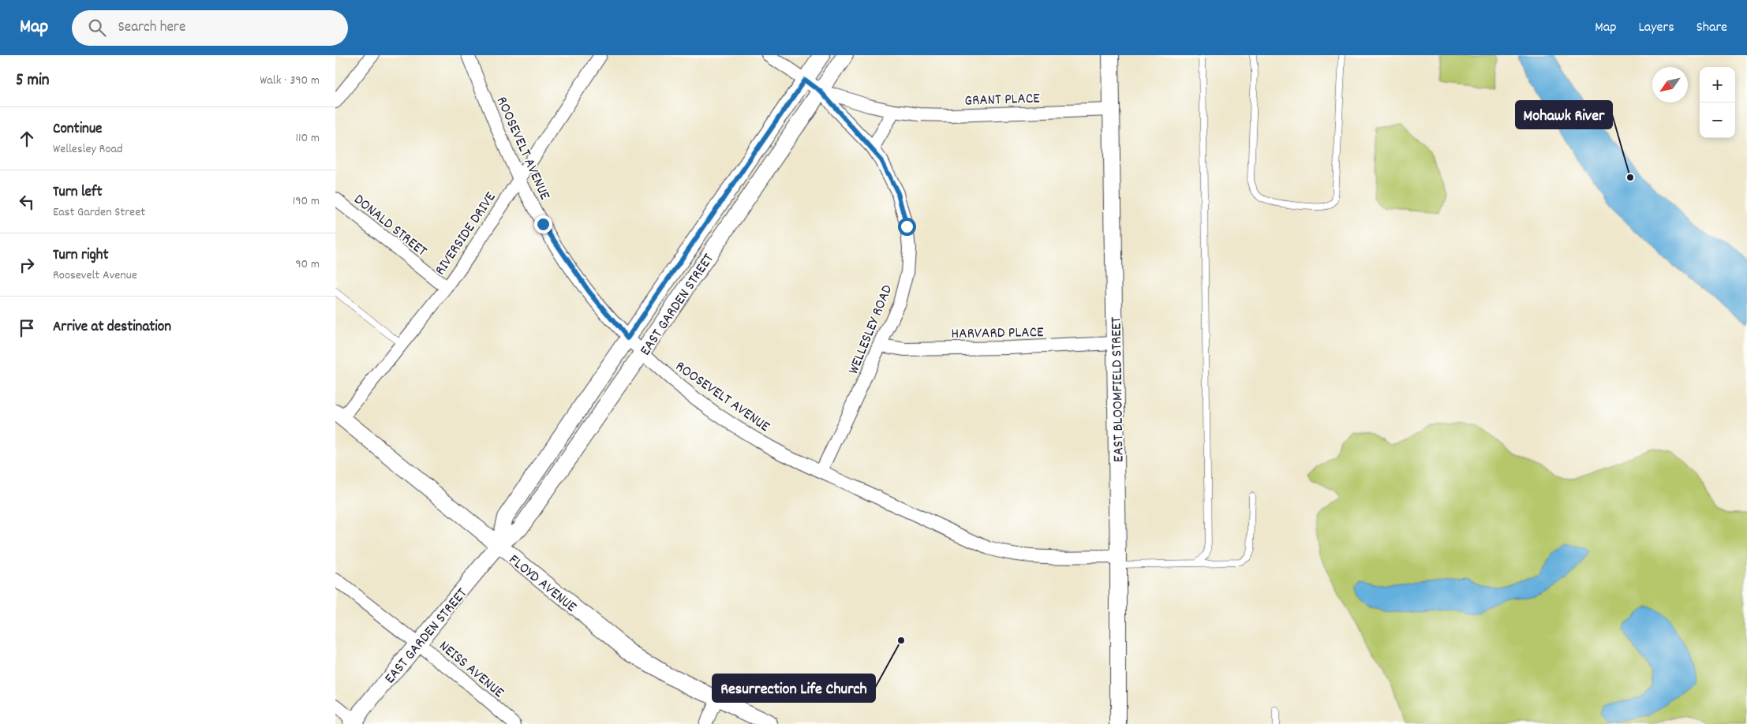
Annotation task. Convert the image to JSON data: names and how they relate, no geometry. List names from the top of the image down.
{
  "streets": {
    "street": [
      "GRANT PLACE",
      "ROOSEVELT AVENUE",
      "DONALD STREET",
      "RIVERSIDE DRIVE",
      "EAST GARDEN STREET",
      "WELLESLEY ROAD",
      "HARVARD PLACE",
      "EAST BLOOMFIELD STREET",
      "FLOYD AVENUE",
      "NEISS AVENUE"
    ]
  },
  "crossings": [
    ["GRANT PLACE", "EAST GARDEN STREET"],
    ["GRANT PLACE", "WELLESLEY ROAD"],
    ["GRANT PLACE", "EAST BLOOMFIELD STREET"],
    ["ROOSEVELT AVENUE", "RIVERSIDE DRIVE"],
    ["ROOSEVELT AVENUE", "EAST GARDEN STREET"],
    ["ROOSEVELT AVENUE", "WELLESLEY ROAD"],
    ["ROOSEVELT AVENUE", "EAST BLOOMFIELD STREET"],
    ["DONALD STREET", "RIVERSIDE DRIVE"],
    ["RIVERSIDE DRIVE", "FLOYD AVENUE"],
    ["EAST GARDEN STREET", "WELLESLEY ROAD"],
    ["EAST GARDEN STREET", "FLOYD AVENUE"],
    ["EAST GARDEN STREET", "NEISS AVENUE"],
    ["WELLESLEY ROAD", "HARVARD PLACE"],
    ["HARVARD PLACE", "EAST BLOOMFIELD STREET"]
  ],
  "places": ["Mohawk River", "Resurrection Life Church"],
  "north": "bottom left",
  "page": {
    "header": "Map",
    "search": "Search here",
    "nav": ["Map", "Layers", "Share"],
    "heading": ["5 min", "Walk · 390 m"],
    "map_buttons": ["+", "−"],
    "list": [
      ["Continue", "Wellesley Road", "110 m"],
      ["Turn left", "East Garden Street", "190 m"],
      ["Turn right", "Roosevelt Avenue", "90 m"],
      "Arrive at destination"
    ]
  }
}
